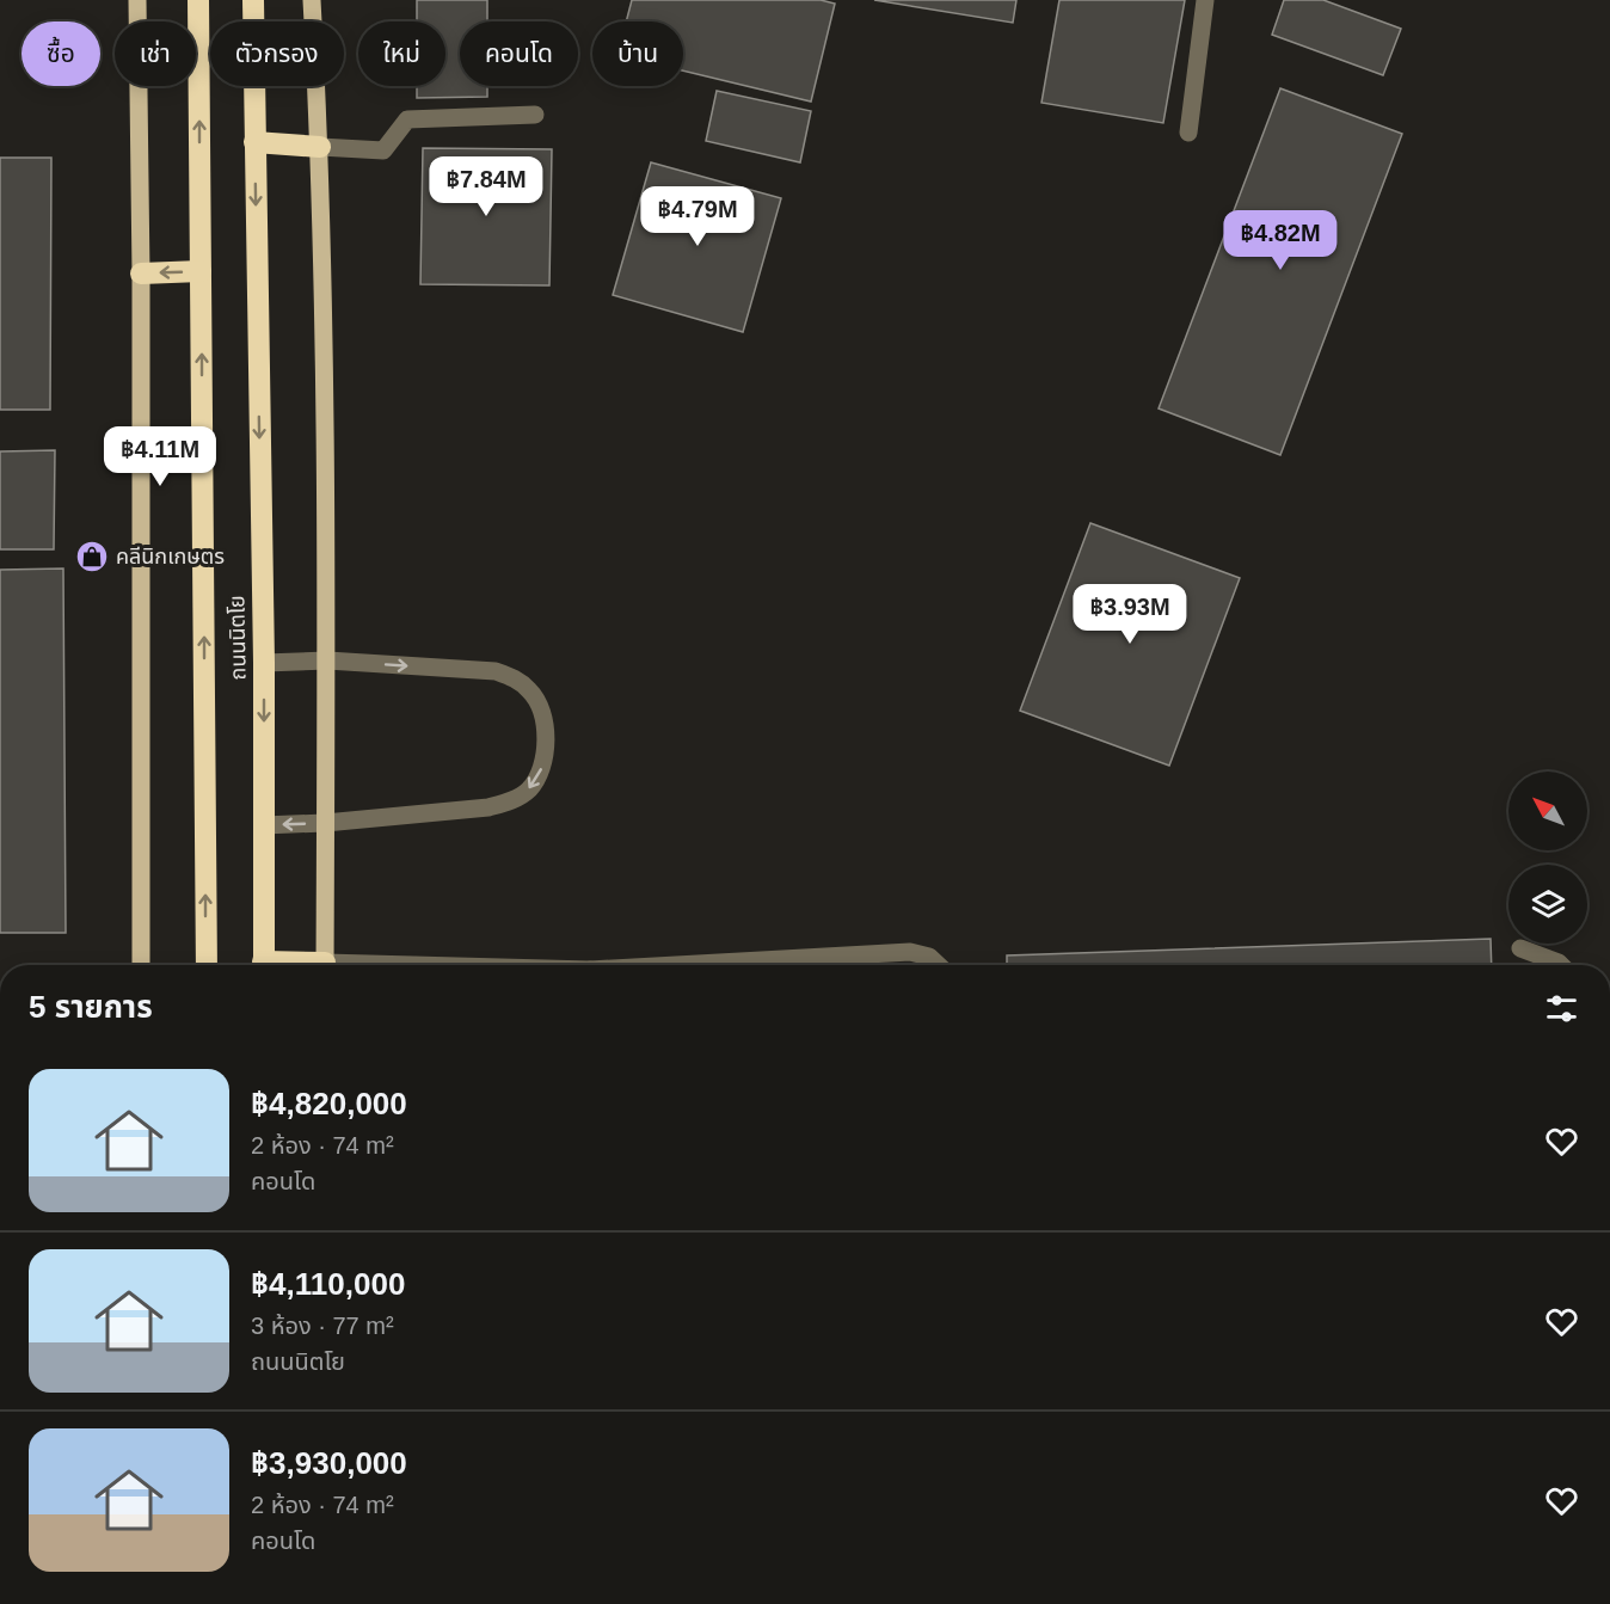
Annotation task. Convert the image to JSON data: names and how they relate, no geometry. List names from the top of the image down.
{
  "streets": {
    "highway": ["ถนนนิตโย"]
  },
  "places": {
    "shop": ["คลีนิกเกษตร"]
  },
  "north": "top left",
  "page": {
    "chip": [
      "ซื้อ",
      "เช่า",
      "ตัวกรอง",
      "ใหม่",
      "คอนโด",
      "บ้าน"
    ],
    "price": [
      "฿7.84M",
      "฿4.79M",
      "฿4.82M",
      "฿4.11M",
      "฿3.93M"
    ],
    "heading": "5 รายการ",
    "list": [
      {
        "name": "฿4,820,000",
        "note": "2 ห้อง · 74 m² · คอนโด"
      },
      {
        "name": "฿4,110,000",
        "note": "3 ห้อง · 77 m² · ถนนนิตโย"
      },
      {
        "name": "฿3,930,000",
        "note": "2 ห้อง · 74 m² · คอนโด"
      }
    ]
  }
}
